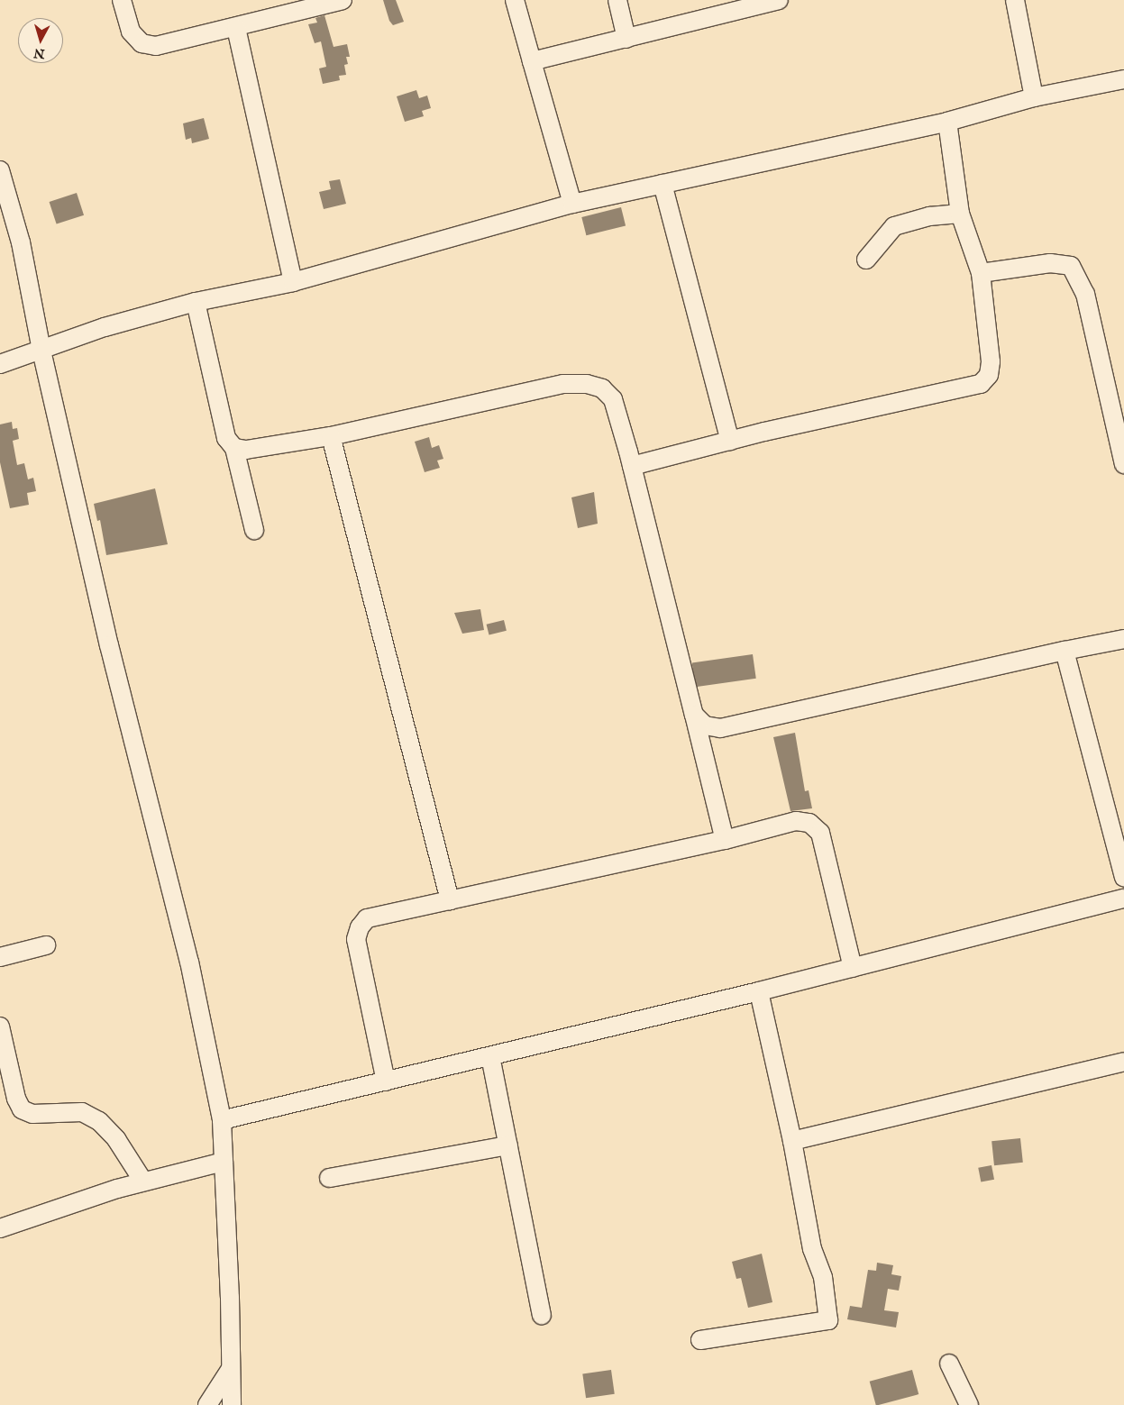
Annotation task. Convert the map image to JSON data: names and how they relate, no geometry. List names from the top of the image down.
{
  "north": "bottom"
}
